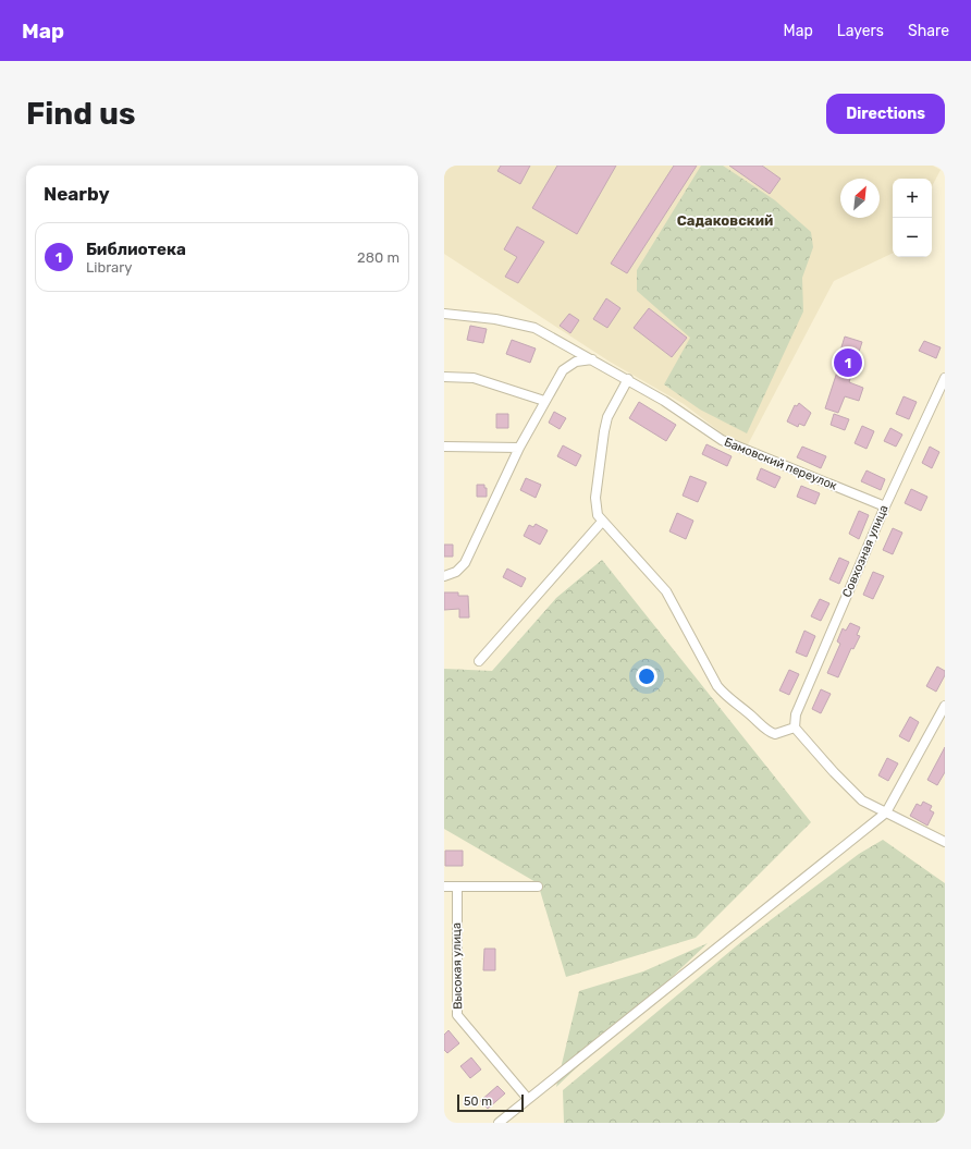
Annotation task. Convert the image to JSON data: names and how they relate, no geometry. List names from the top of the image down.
{
  "streets": {
    "street": ["Бамовский переулок", "Совхозная улица", "Высокая улица"]
  },
  "crossings": [
    ["Бамовский переулок", "Совхозная улица"]
  ],
  "districts": ["Садаковский"],
  "scale_bar": "50 m",
  "north": "top right",
  "page": {
    "header": "Map",
    "nav": ["Map", "Layers", "Share"],
    "buttons": "Directions",
    "title": "Find us",
    "heading": "Nearby",
    "map_buttons": ["+", "−"],
    "list": [
      {
        "mark": "1",
        "name": "Библиотека",
        "note": "Library",
        "value": "280 m"
      }
    ],
    "pins": "1",
    "scale": "50 m"
  }
}
